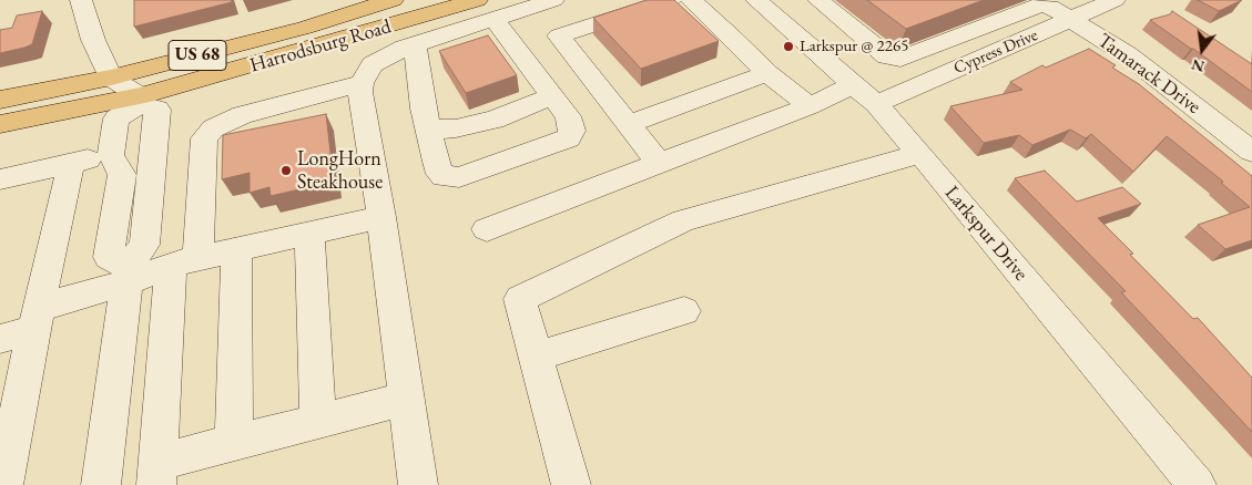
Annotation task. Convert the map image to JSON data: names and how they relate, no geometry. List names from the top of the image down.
{
  "streets": {
    "main road": ["Harrodsburg Road", "US 68"],
    "street": ["Cypress Drive", "Tamarack Drive", "Larkspur Drive"]
  },
  "crossings": [
    ["Cypress Drive", "Tamarack Drive"],
    ["Cypress Drive", "Larkspur Drive"]
  ],
  "places": ["Larkspur @ 2265", "LongHorn Steakhouse"],
  "north": "bottom"
}
